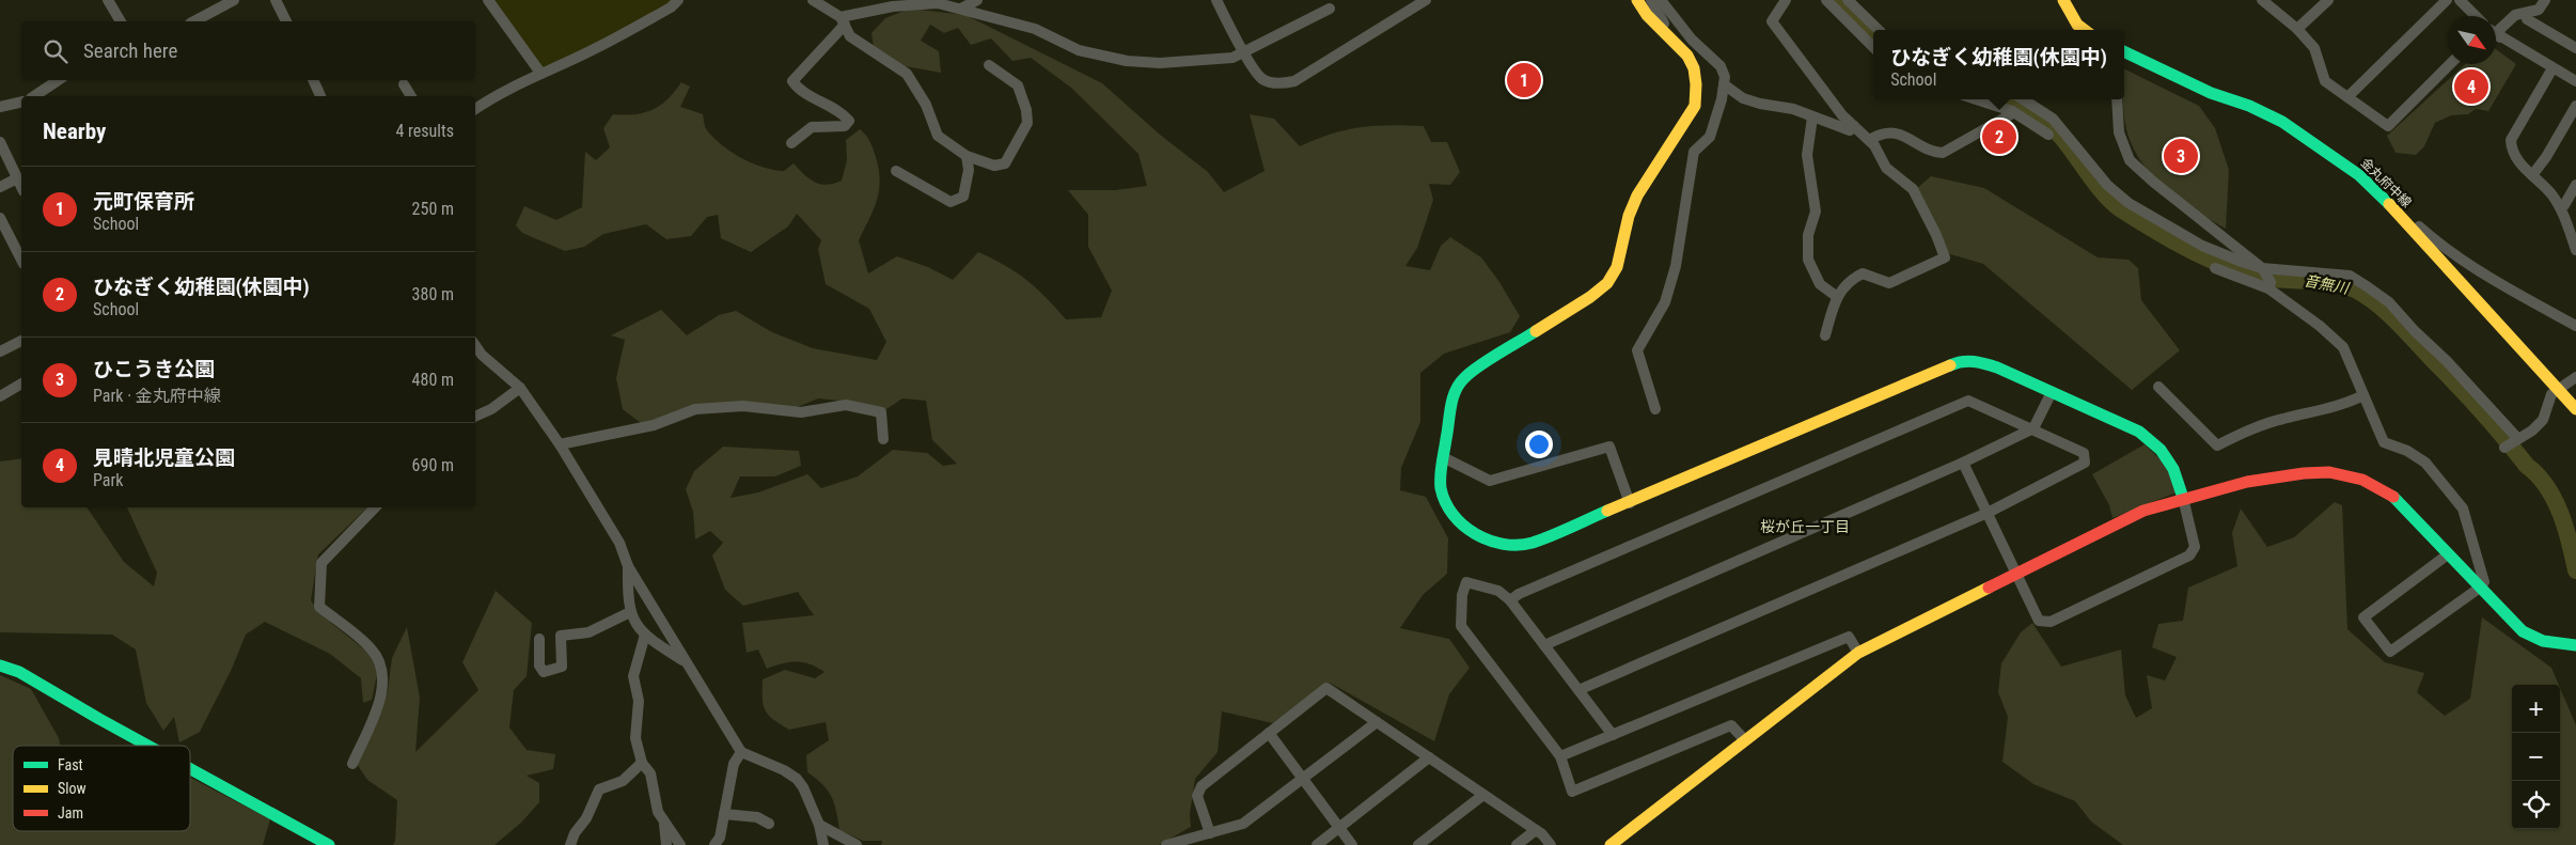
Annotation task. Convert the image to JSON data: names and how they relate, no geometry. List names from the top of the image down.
{
  "streets": {
    "street": ["金丸府中線"]
  },
  "districts": ["桜が丘一丁目"],
  "water": ["音無川"],
  "legend": ["Fast", "Slow", "Jam"],
  "north": "bottom right",
  "page": {
    "search": "Search here",
    "popup": ["ひなぎく幼稚園(休園中)", "School"],
    "pins": [
      "1",
      "4",
      "2",
      "3"
    ],
    "heading": ["Nearby", "4 results"],
    "list": [
      {
        "mark": "1",
        "name": "元町保育所",
        "note": "School",
        "value": "250 m"
      },
      {
        "mark": "2",
        "name": "ひなぎく幼稚園(休園中)",
        "note": "School",
        "value": "380 m"
      },
      {
        "mark": "3",
        "name": "ひこうき公園",
        "note": "Park · 金丸府中線",
        "value": "480 m"
      },
      {
        "mark": "4",
        "name": "見晴北児童公園",
        "note": "Park",
        "value": "690 m"
      }
    ],
    "map_buttons": ["+", "−"]
  }
}
